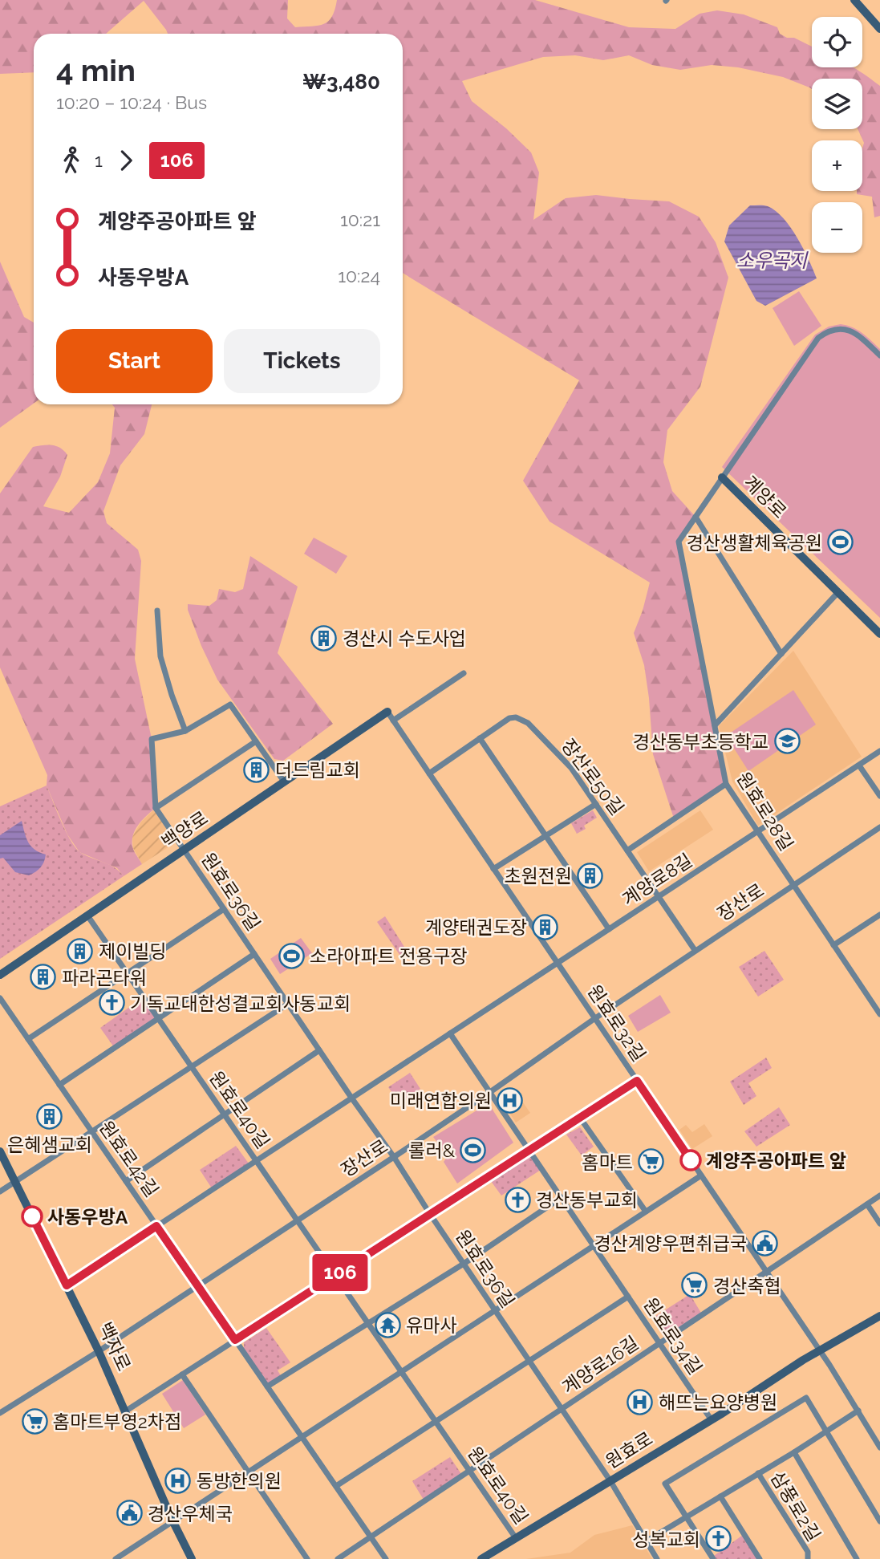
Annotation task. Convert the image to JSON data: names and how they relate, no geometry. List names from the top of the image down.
{
  "streets": {
    "street": [
      "계양로",
      "장산로50길",
      "원효로28길",
      "백양로",
      "계양로8길",
      "원효로36길",
      "장산로",
      "원효로32길",
      "원효로40길",
      "원효로42길",
      "원효로34길",
      "백자로",
      "계양로16길",
      "원효로",
      "삼풍로2길"
    ]
  },
  "crossings": [
    ["계양로", "원효로28길"],
    ["장산로50길", "계양로8길"],
    ["장산로50길", "장산로"],
    ["장산로50길", "원효로32길"],
    ["원효로28길", "계양로8길"],
    ["원효로28길", "장산로"],
    ["백양로", "원효로36길"],
    ["백양로", "원효로32길"],
    ["백양로", "원효로40길"],
    ["계양로8길", "원효로36길"],
    ["계양로8길", "원효로32길"],
    ["계양로8길", "원효로40길"],
    ["계양로8길", "원효로42길"],
    ["계양로8길", "백자로"],
    ["원효로36길", "장산로"],
    ["원효로36길", "원효로34길"],
    ["원효로36길", "계양로16길"],
    ["원효로36길", "원효로"],
    ["원효로36길", "삼풍로2길"],
    ["장산로", "원효로32길"],
    ["장산로", "원효로40길"],
    ["장산로", "원효로42길"],
    ["장산로", "원효로34길"],
    ["장산로", "백자로"],
    ["원효로32길", "계양로16길"],
    ["원효로32길", "원효로"],
    ["원효로32길", "삼풍로2길"],
    ["원효로40길", "계양로16길"],
    ["원효로40길", "원효로"],
    ["원효로42길", "계양로16길"],
    ["원효로34길", "계양로16길"],
    ["원효로34길", "원효로"]
  ],
  "water": ["소우곡지"],
  "places": {
    "sports": ["경산생활체육공원", "소라아파트 전용구장", "롤러&"],
    "building": [
      "경산시 수도사업",
      "더드림교회",
      "초원전원",
      "계양태권도장",
      "제이빌딩",
      "파라곤타워",
      "은혜샘교회"
    ],
    "school or university": ["경산동부초등학교"],
    "church": ["기독교대한성결교회사동교회", "경산동부교회", "성복교회"],
    "hospital": ["미래연합의원", "해뜨는요양병원", "동방한의원"],
    "other": ["계양주공아파트 앞", "사동우방A"],
    "supermarket": ["홈마트", "경산축협", "홈마트부영2차점"],
    "public building": ["경산계양우편취급국", "경산우체국"],
    "temple": ["유마사"]
  },
  "lines": ["bus line 106"],
  "page": {
    "on_map": "106",
    "map_buttons": ["+", "−"],
    "heading": ["4 min", "10:20 – 10:24 · Bus", "₩3,480"],
    "legs": ["1", "106"],
    "list": [
      {
        "name": "계양주공아파트 앞",
        "value": "10:21"
      },
      {
        "name": "사동우방A",
        "value": "10:24"
      }
    ],
    "buttons": ["Start", "Tickets"]
  }
}
